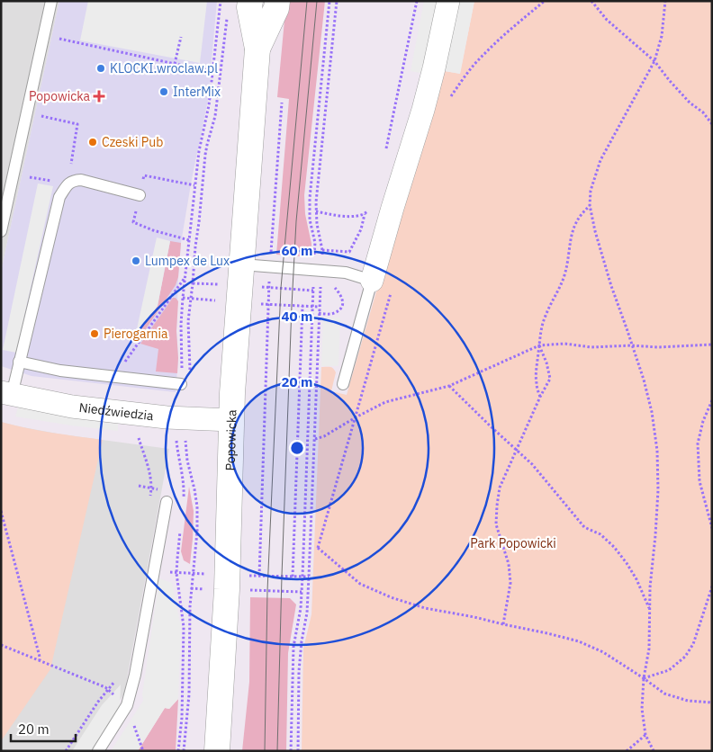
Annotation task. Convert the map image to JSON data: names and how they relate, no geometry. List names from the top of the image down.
{
  "streets": {
    "street": ["Niedźwiedzia", "Popowicka"]
  },
  "crossings": [
    ["Niedźwiedzia", "Popowicka"]
  ],
  "parks": ["Park Popowicki"],
  "places": {
    "other": [
      "KLOCKI.wroclaw.pl",
      "InterMix",
      "Czeski Pub",
      "Lumpex de Lux",
      "Pierogarnia"
    ],
    "health": ["Popowicka"]
  },
  "scale_bar": "20 m",
  "rings": ["60 m", "40 m", "20 m"]
}
